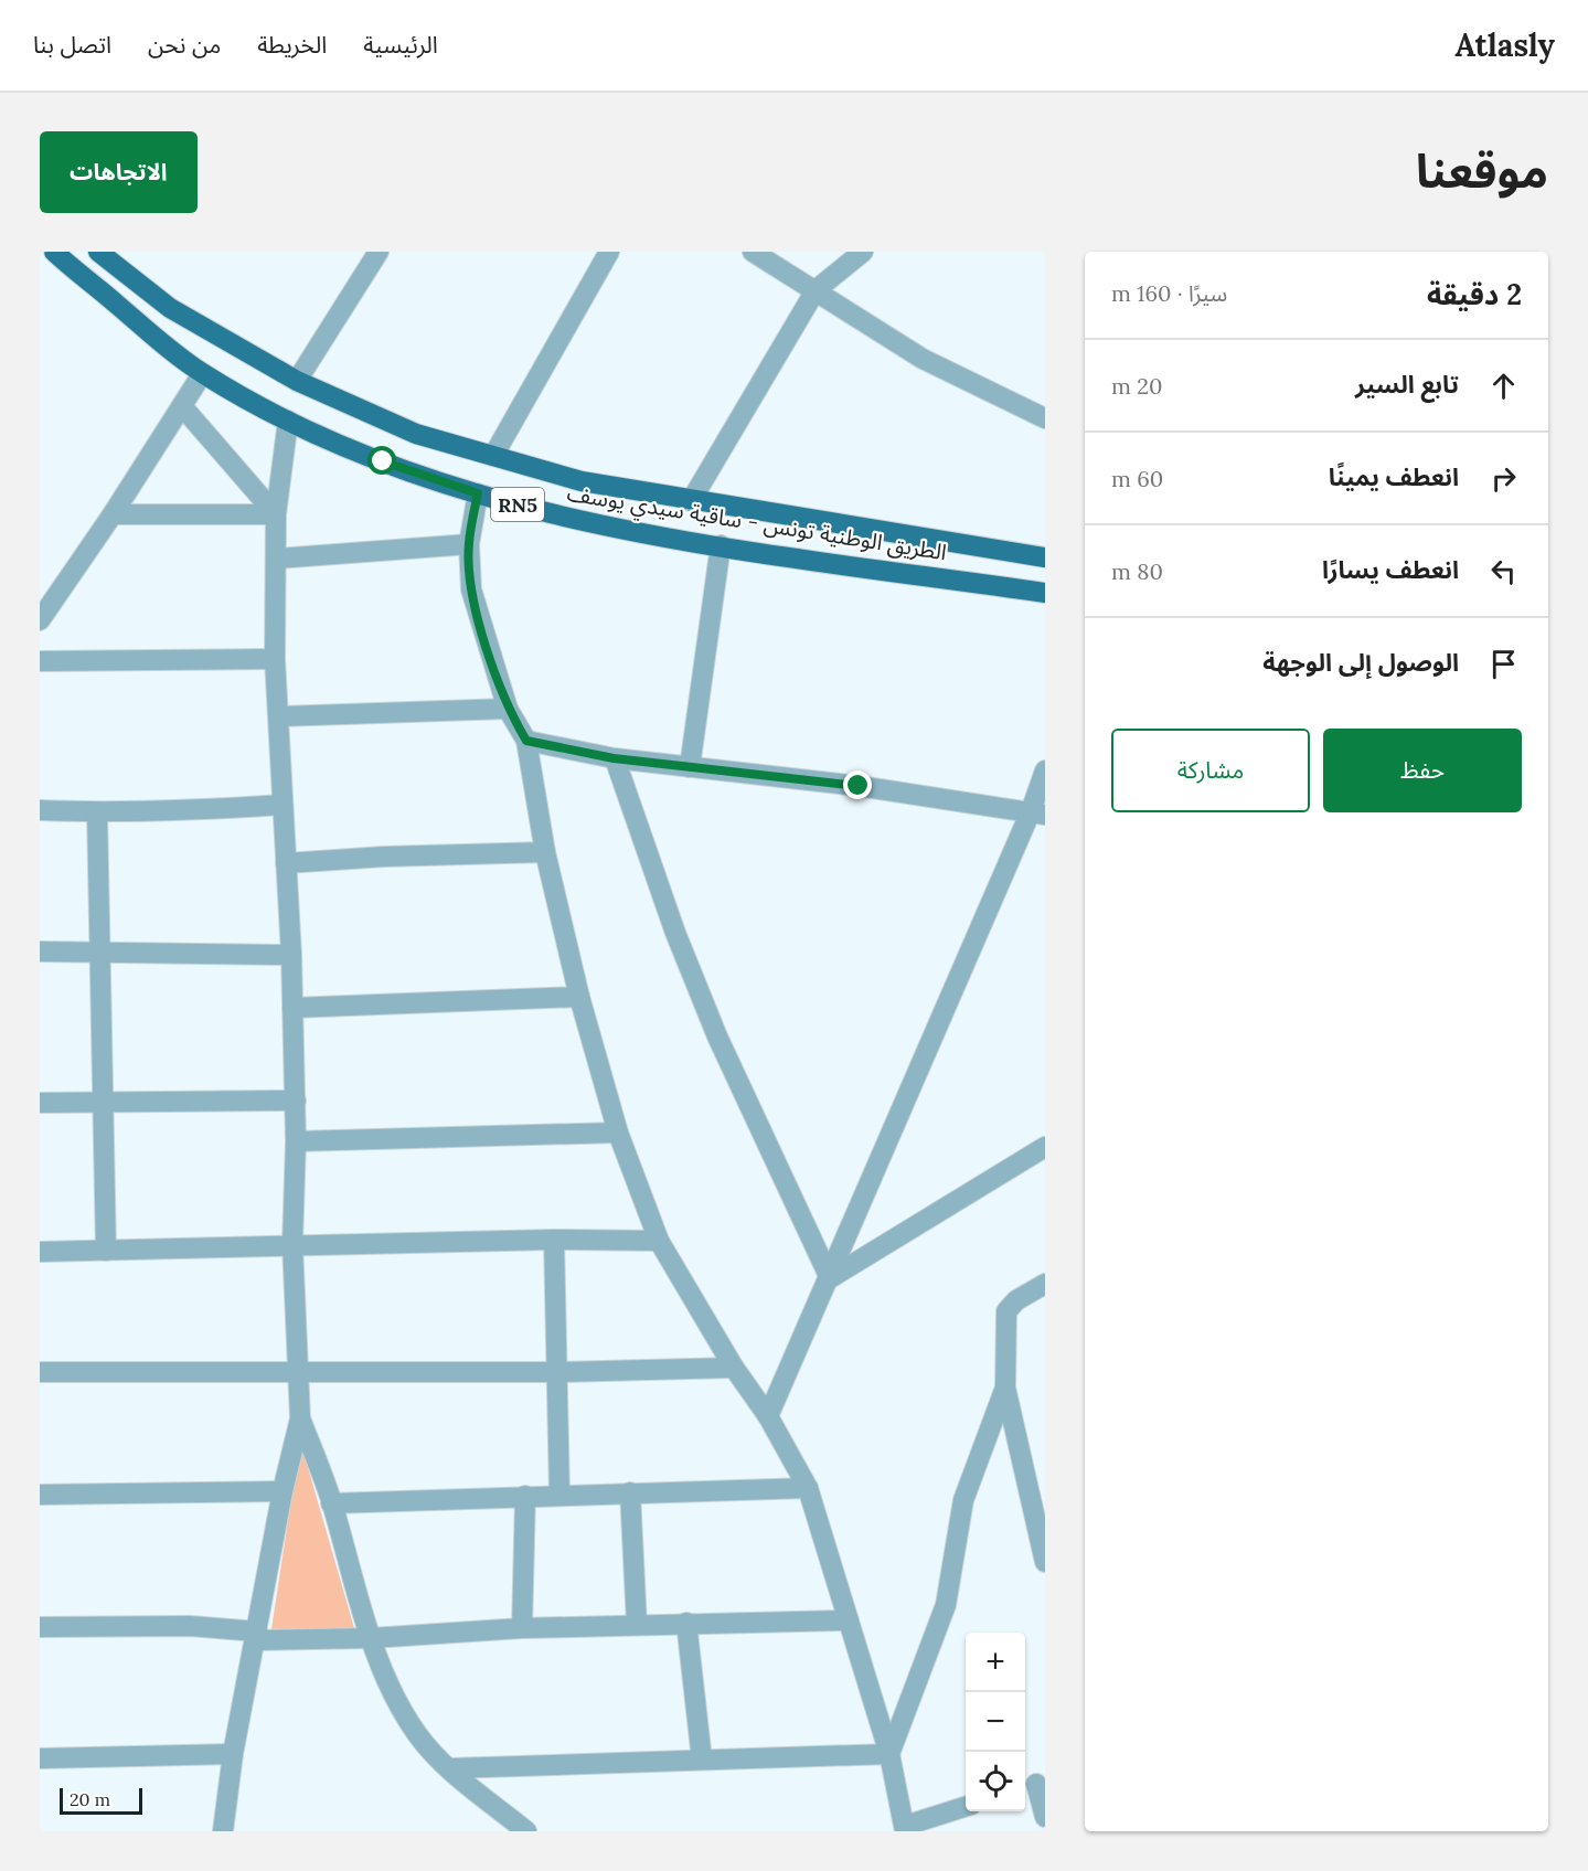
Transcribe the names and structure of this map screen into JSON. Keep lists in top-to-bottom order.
{
  "streets": {
    "main road": ["RN5", "الطريق الوطنية تونس - ساقية سيدي يوسف"]
  },
  "scale_bar": "20 m",
  "page": {
    "header": "Atlasly",
    "nav": [
      "الرئيسية",
      "الخريطة",
      "من نحن",
      "اتصل بنا"
    ],
    "title": "موقعنا",
    "buttons": [
      "الاتجاهات",
      ["حفظ", "مشاركة"]
    ],
    "heading": ["2 دقيقة", "سيرًا · 160 m"],
    "list": [
      ["تابع السير", "20 m"],
      ["انعطف يمينًا", "60 m"],
      ["انعطف يسارًا", "80 m"],
      "الوصول إلى الوجهة"
    ],
    "map_buttons": ["+", "−"],
    "scale": "20 m"
  }
}
